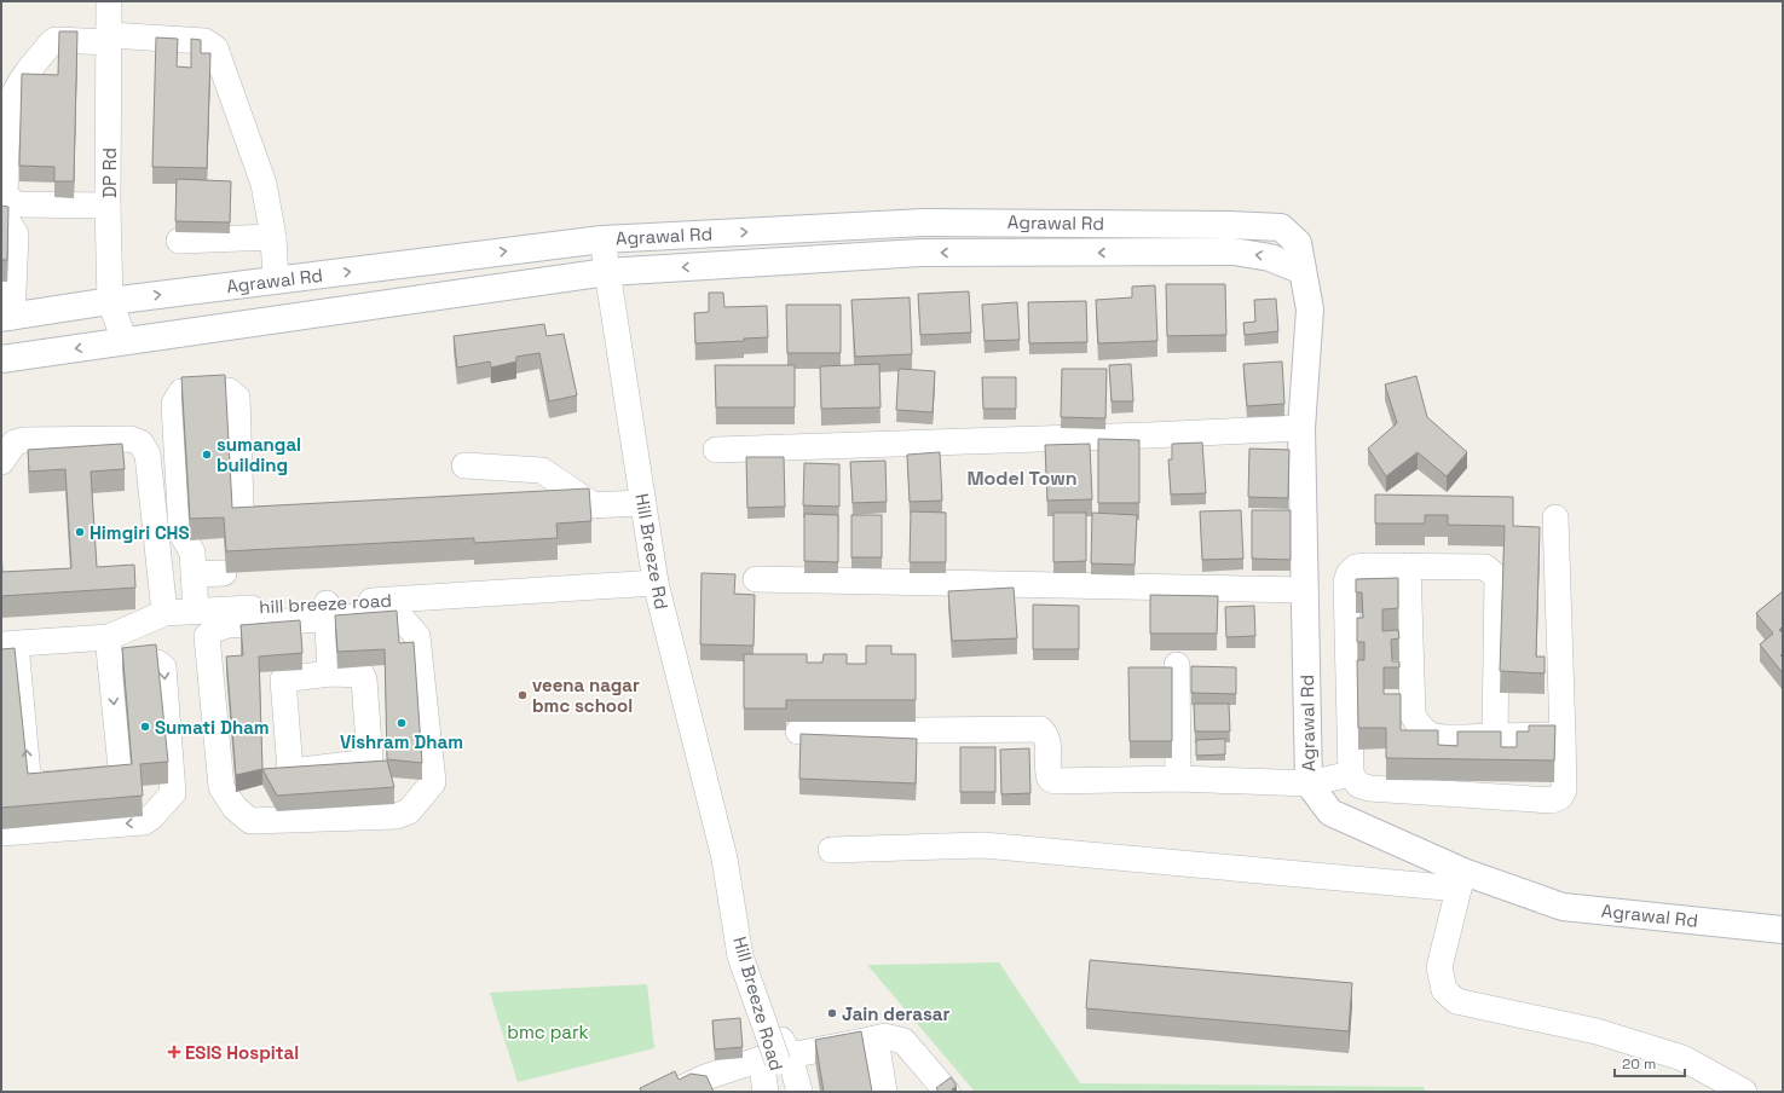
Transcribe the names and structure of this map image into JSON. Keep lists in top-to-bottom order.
{
  "streets": {
    "street": [
      "DP Rd",
      "Agrawal Rd",
      "Hill Breeze Rd",
      "hill breeze road",
      "Hill Breeze Road"
    ]
  },
  "crossings": [
    ["DP Rd", "Agrawal Rd"],
    ["Agrawal Rd", "Hill Breeze Rd"],
    ["Hill Breeze Rd", "hill breeze road"],
    ["Hill Breeze Rd", "Hill Breeze Road"]
  ],
  "districts": ["Model Town"],
  "parks": ["bmc park"],
  "places": {
    "other": [
      "sumangal building",
      "Himgiri CHS",
      "veena nagar bmc school",
      "Vishram Dham",
      "Sumati Dham",
      "Jain derasar"
    ],
    "health": ["ESIS Hospital"]
  },
  "scale_bar": "20 m"
}
